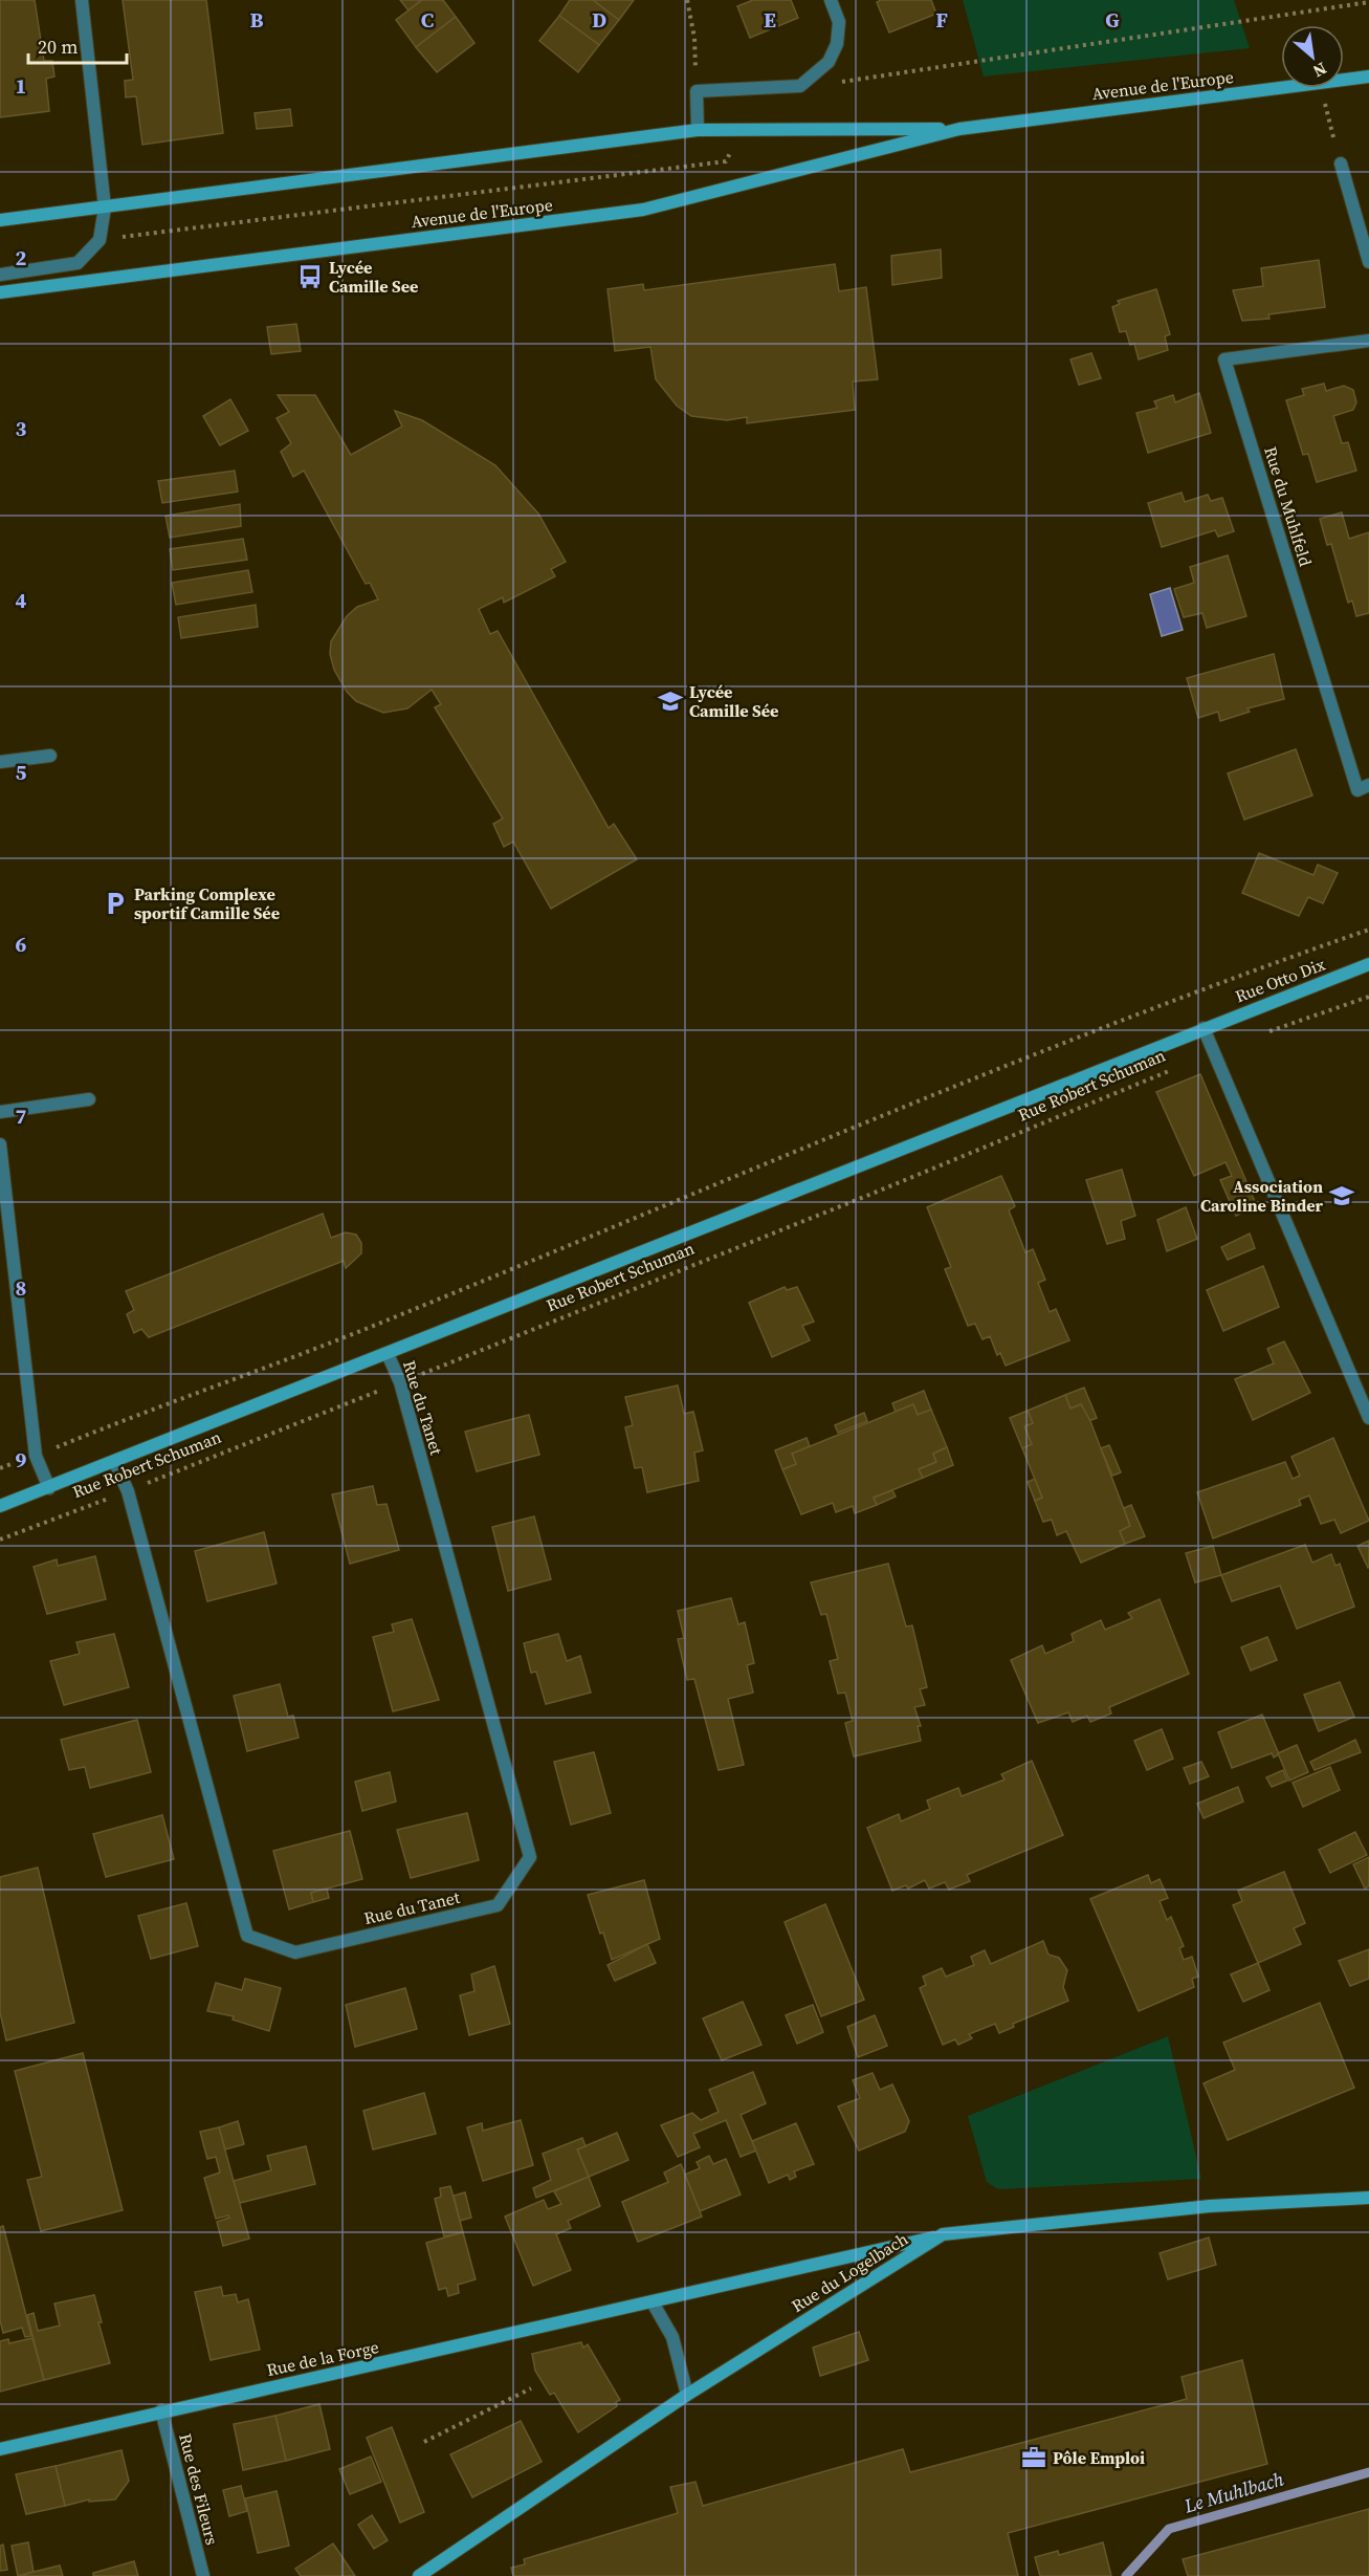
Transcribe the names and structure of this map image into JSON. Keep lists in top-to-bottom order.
{
  "streets": {
    "street": [
      "Avenue de l'Europe",
      "Rue du Muhlfeld",
      "Rue Otto Dix",
      "Rue Robert Schuman",
      "Rue du Tanet",
      "Rue du Logelbach",
      "Rue de la Forge",
      "Rue des Fileurs"
    ]
  },
  "crossings": [
    ["Rue Otto Dix", "Rue Robert Schuman"],
    ["Rue Robert Schuman", "Rue du Tanet"],
    ["Rue du Logelbach", "Rue de la Forge"],
    ["Rue de la Forge", "Rue des Fileurs"]
  ],
  "water": ["Le Muhlbach"],
  "places": {
    "bus stop": ["Lycée Camille See"],
    "school or university": ["Lycée Camille Sée", "Association Caroline Binder"],
    "parking": ["Parking Complexe sportif Camille Sée"],
    "office": ["Pôle Emploi"]
  },
  "scale_bar": "20 m",
  "north": "bottom right",
  "grid": {
    "columns": [
      "B",
      "C",
      "D",
      "E",
      "F",
      "G"
    ],
    "rows": [
      "1",
      "2",
      "3",
      "4",
      "5",
      "6",
      "7",
      "8",
      "9"
    ]
  }
}
